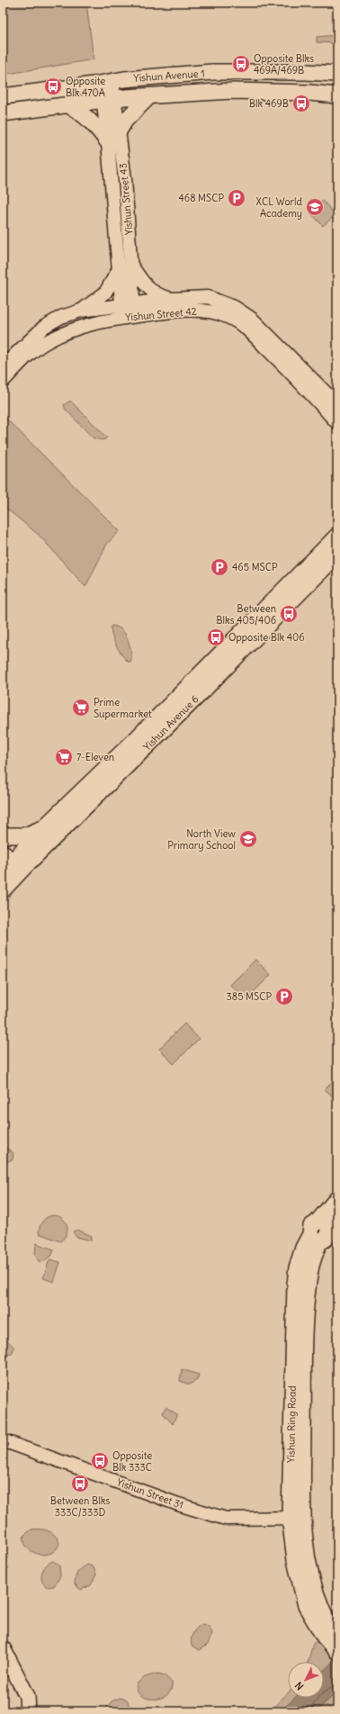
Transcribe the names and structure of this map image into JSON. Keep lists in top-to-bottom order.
{
  "streets": {
    "main road": ["Yishun Avenue 1", "Yishun Avenue 6", "Yishun Ring Road"],
    "street": ["Yishun Street 43", "Yishun Street 42", "Yishun Street 31"]
  },
  "crossings": [
    ["Yishun Avenue 1", "Yishun Street 43"],
    ["Yishun Street 43", "Yishun Street 42"],
    ["Yishun Ring Road", "Yishun Street 31"]
  ],
  "places": {
    "bus stop": [
      "Opposite Blks 469A/469B",
      "Opposite Blk 470A",
      "Blk 469B",
      "Between Blks 405/406",
      "Opposite Blk 406",
      "Opposite Blk 333C",
      "Between Blks 333C/333D"
    ],
    "parking": ["468 MSCP", "465 MSCP", "385 MSCP"],
    "school or university": ["XCL World Academy", "North View Primary School"],
    "supermarket": ["Prime Supermarket", "7-Eleven"]
  },
  "north": "bottom left"
}
